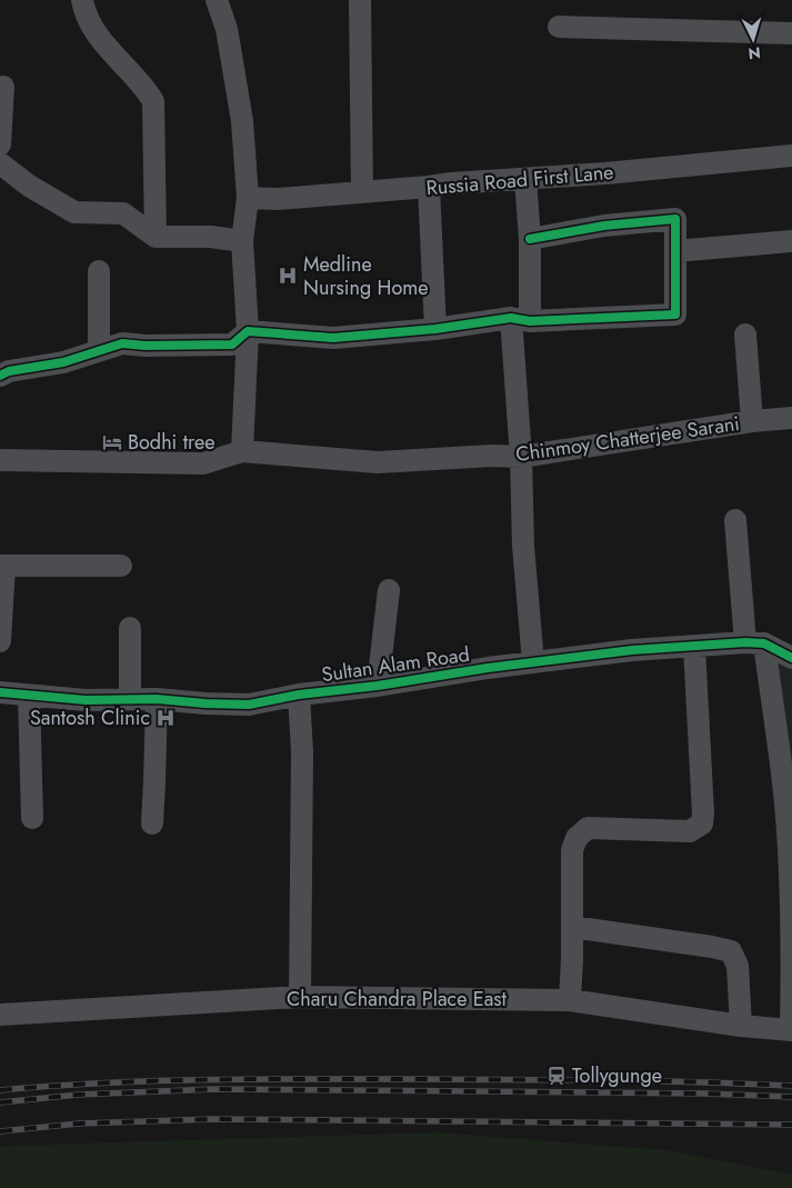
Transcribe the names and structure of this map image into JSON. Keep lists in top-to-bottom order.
{
  "streets": {
    "street": [
      "Russia Road First Lane",
      "Chinmoy Chatterjee Sarani",
      "Sultan Alam Road",
      "Charu Chandra Place East"
    ]
  },
  "places": {
    "hospital": ["Medline Nursing Home", "Santosh Clinic"],
    "hotel": ["Bodhi tree"],
    "station": ["Tollygunge"]
  },
  "north": "bottom"
}
